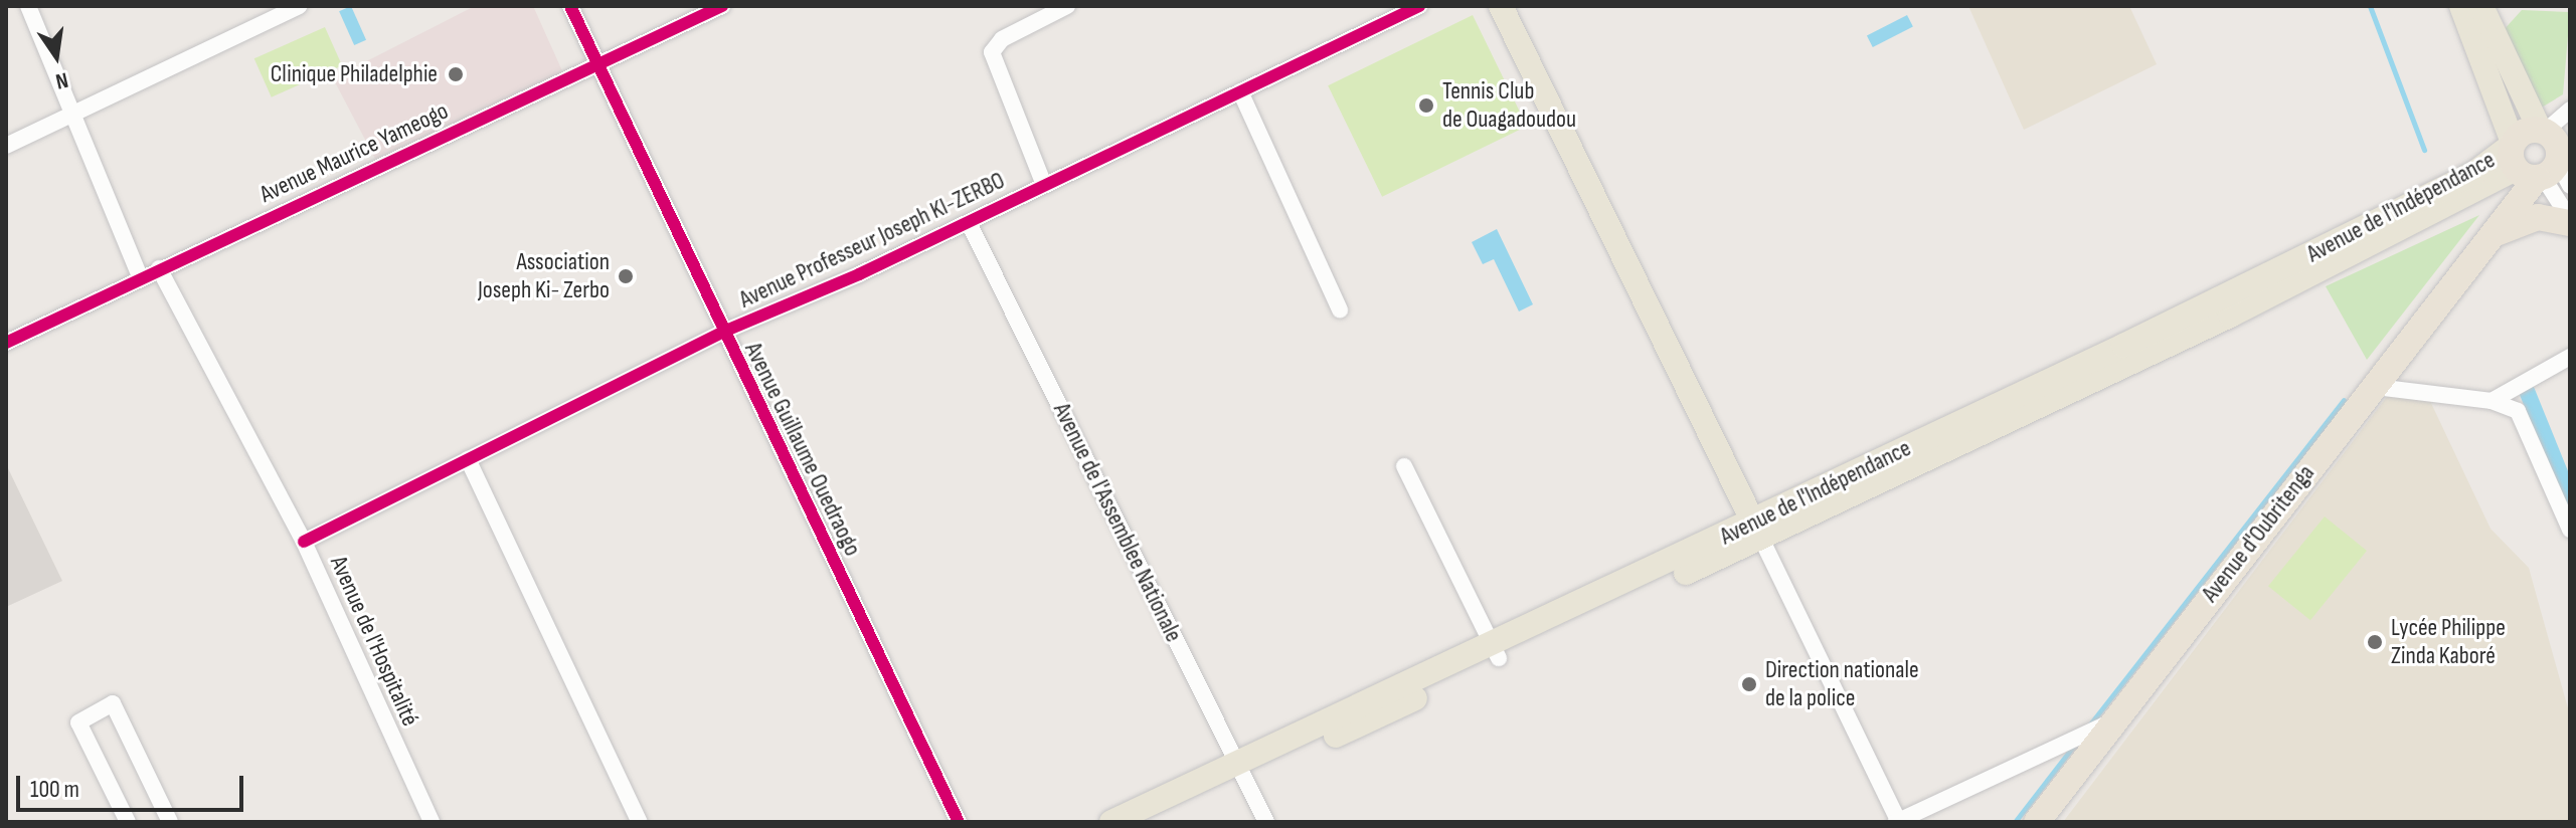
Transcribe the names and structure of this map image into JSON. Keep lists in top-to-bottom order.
{
  "streets": {
    "highway": ["Avenue d'Oubritenga"],
    "main road": ["Avenue de l'Indépendance"],
    "street": [
      "Avenue Maurice Yameogo",
      "Avenue Professeur Joseph KI-ZERBO",
      "Avenue Guillaume Ouedraogo",
      "Avenue de l'Assemblee Nationale",
      "Avenue de l'Hospitalité"
    ]
  },
  "crossings": [
    ["Avenue Maurice Yameogo", "Avenue Guillaume Ouedraogo"],
    ["Avenue Maurice Yameogo", "Avenue de l'Hospitalité"],
    ["Avenue de l'Indépendance", "Avenue de l'Assemblee Nationale"],
    ["Avenue de l'Indépendance", "Avenue d'Oubritenga"],
    ["Avenue Professeur Joseph KI-ZERBO", "Avenue Guillaume Ouedraogo"],
    ["Avenue Professeur Joseph KI-ZERBO", "Avenue de l'Assemblee Nationale"],
    ["Avenue Professeur Joseph KI-ZERBO", "Avenue de l'Hospitalité"]
  ],
  "places": [
    "Clinique Philadelphie",
    "Tennis Club de Ouagadoudou",
    "Association Joseph Ki- Zerbo",
    "Lycée Philippe Zinda Kaboré",
    "Direction nationale de la police"
  ],
  "scale_bar": "100 m",
  "north": "bottom"
}
